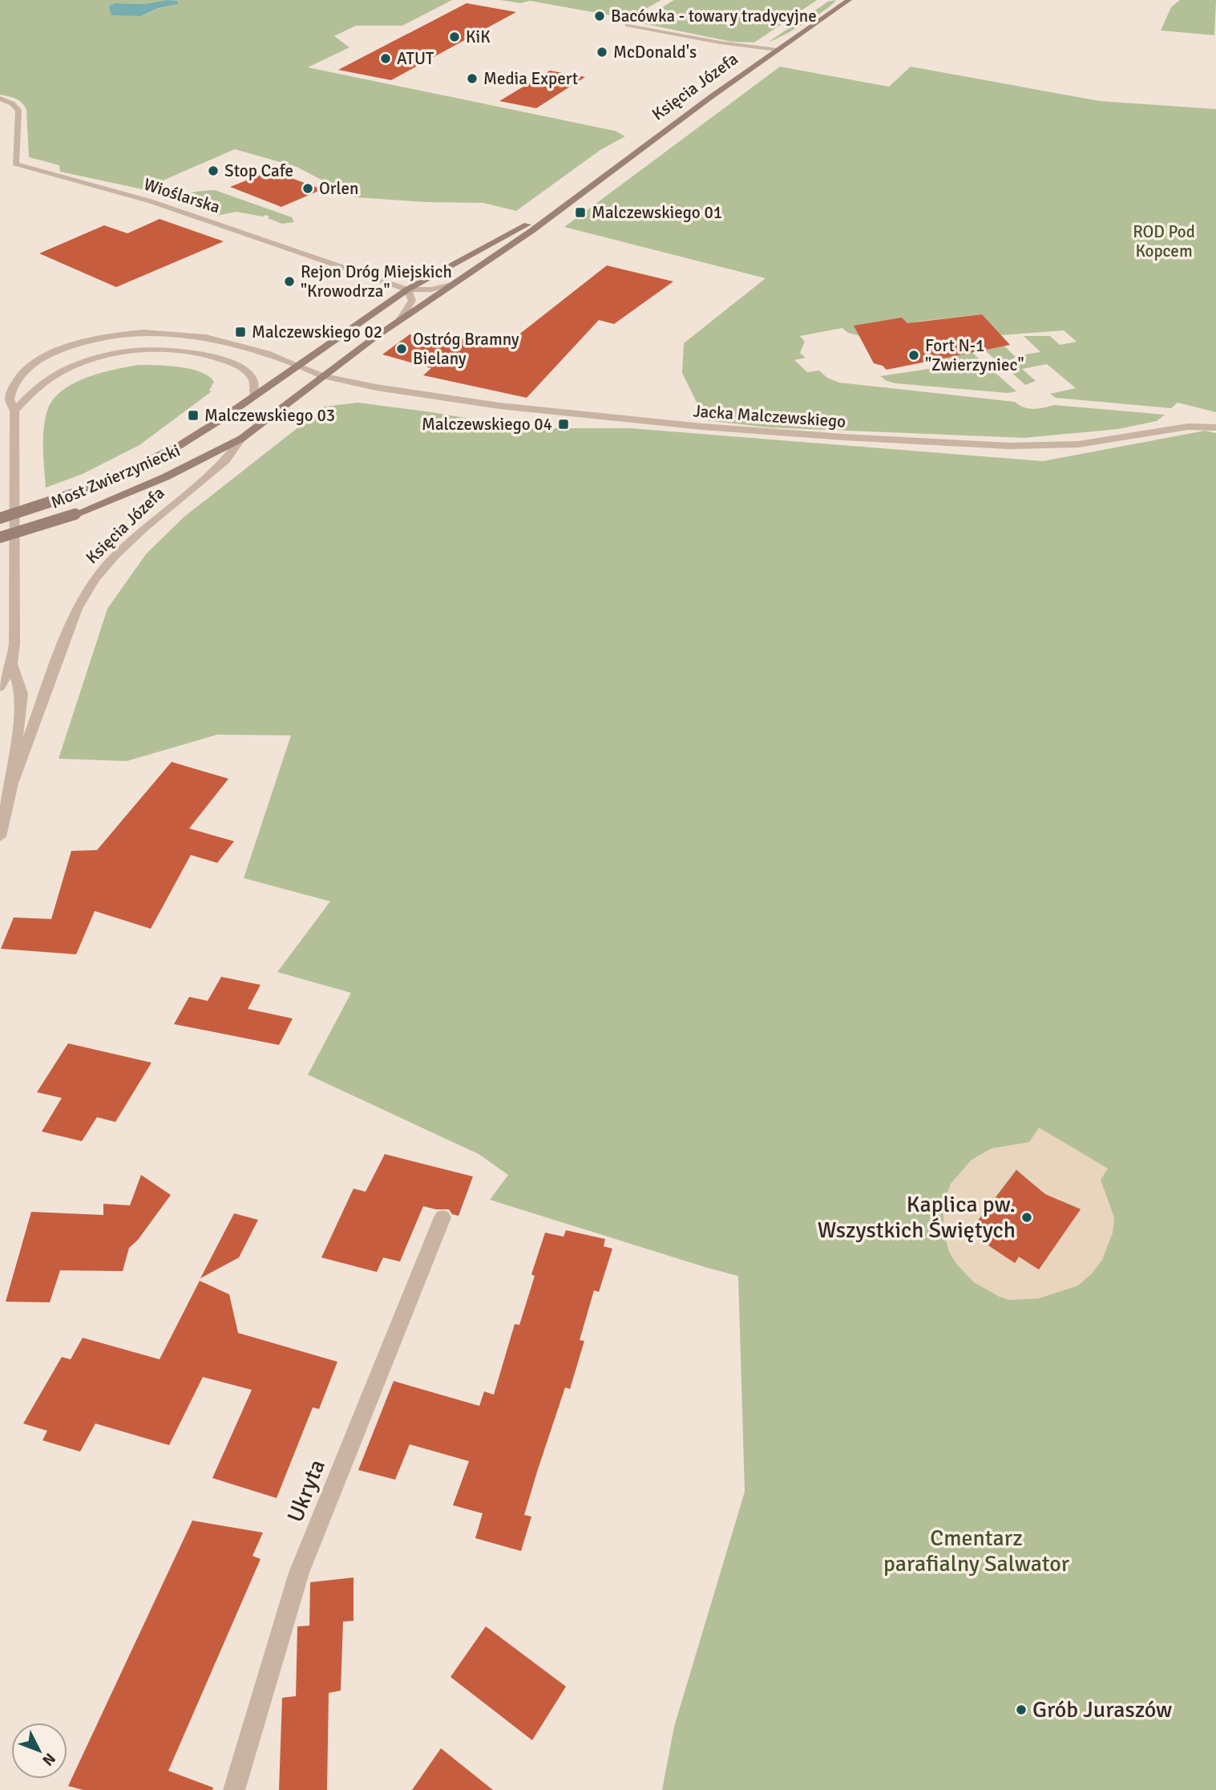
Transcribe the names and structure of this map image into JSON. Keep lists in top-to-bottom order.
{
  "streets": {
    "main road": ["Księcia Józefa", "Most Zwierzyniecki"],
    "street": ["Wioślarska", "Jacka Malczewskiego", "Ukryta"]
  },
  "crossings": [
    ["Księcia Józefa", "Wioślarska"],
    ["Księcia Józefa", "Jacka Malczewskiego"],
    ["Księcia Józefa", "Most Zwierzyniecki"]
  ],
  "parks": ["ROD Pod Kopcem", "Cmentarz parafialny Salwator"],
  "places": {
    "other": [
      "Bacówka - towary tradycyjne",
      "KiK",
      "McDonald's",
      "ATUT",
      "Media Expert",
      "Stop Cafe",
      "Orlen",
      "Rejon Dróg Miejskich \"Krowodrza\"",
      "Ostróg Bramny Bielany",
      "Fort N-1 \"Zwierzyniec\"",
      "Kaplica pw. Wszystkich Świętych",
      "Grób Juraszów"
    ],
    "transit": [
      "Malczewskiego 01",
      "Malczewskiego 02",
      "Malczewskiego 03",
      "Malczewskiego 04"
    ]
  },
  "north": "bottom right"
}
